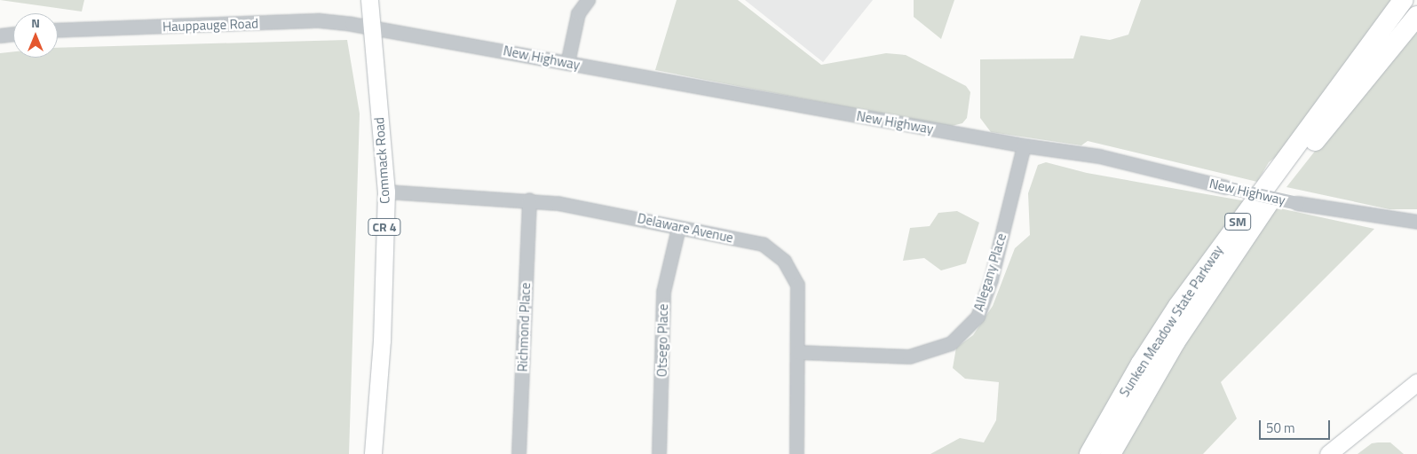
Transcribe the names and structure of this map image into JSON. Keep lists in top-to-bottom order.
{
  "streets": {
    "highway": ["SM", "Sunken Meadow State Parkway"],
    "main road": ["Commack Road", "CR 4"],
    "street": [
      "Hauppauge Road",
      "New Highway",
      "Delaware Avenue",
      "Allegany Place",
      "Richmond Place",
      "Otsego Place"
    ]
  },
  "crossings": [
    ["Hauppauge Road", "New Highway"],
    ["Hauppauge Road", "Commack Road"],
    ["New Highway", "Commack Road"],
    ["New Highway", "Allegany Place"],
    ["Commack Road", "Delaware Avenue"],
    ["Delaware Avenue", "Allegany Place"],
    ["Delaware Avenue", "Richmond Place"],
    ["Delaware Avenue", "Otsego Place"]
  ],
  "scale_bar": "50 m",
  "north": "top"
}
